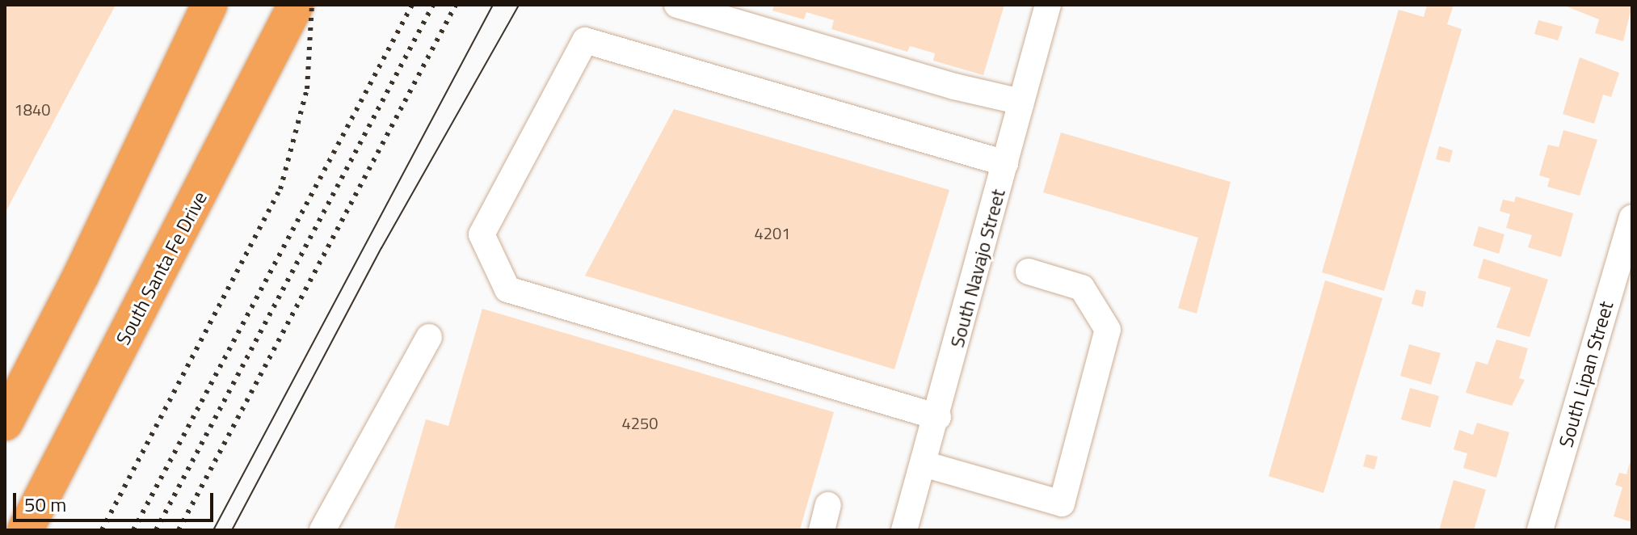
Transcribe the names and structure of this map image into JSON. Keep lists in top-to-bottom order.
{
  "streets": {
    "highway": ["South Santa Fe Drive"],
    "street": ["South Navajo Street", "South Lipan Street"]
  },
  "house_numbers": ["1840", "4201", "4250"],
  "scale_bar": "50 m"
}
